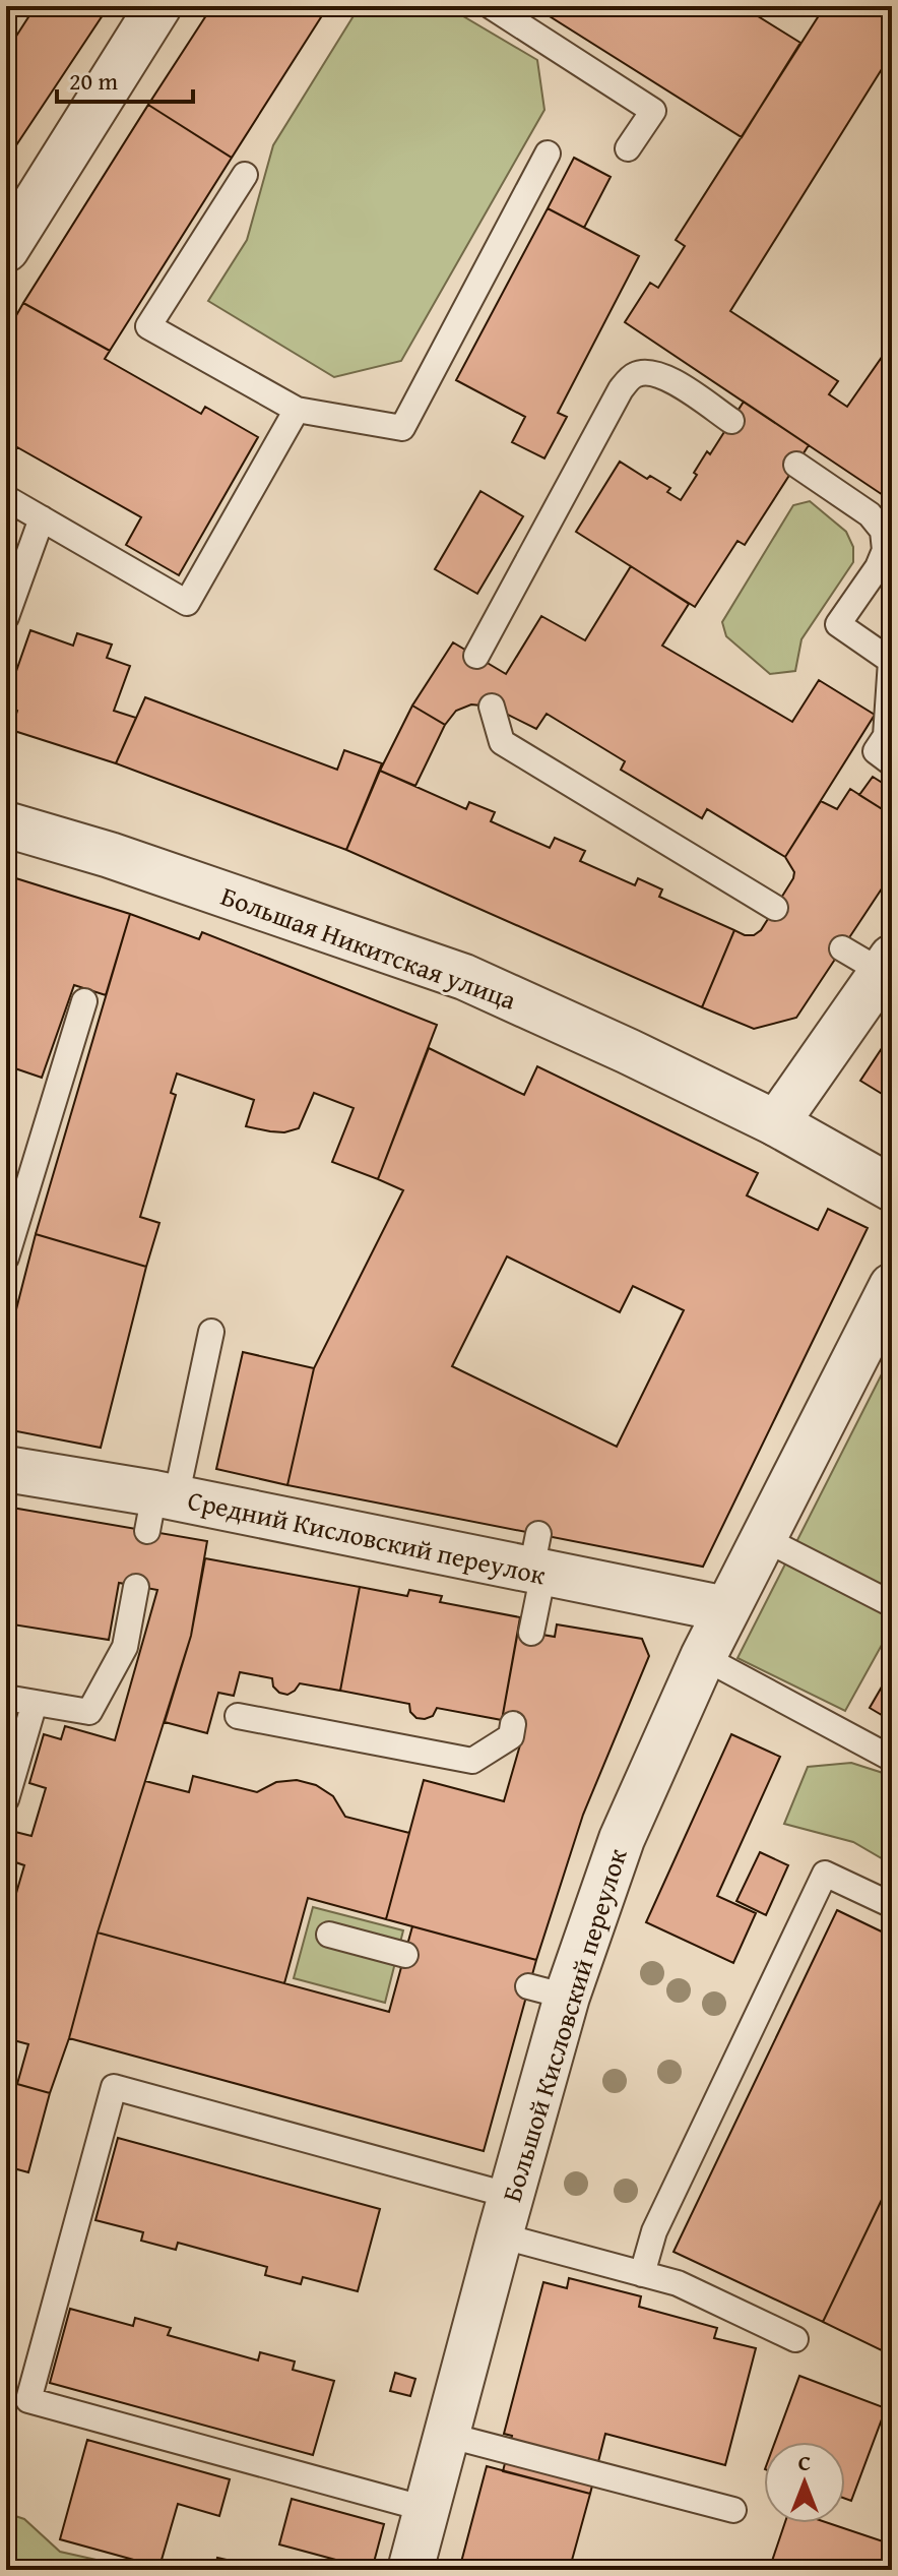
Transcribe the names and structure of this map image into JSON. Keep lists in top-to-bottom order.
{
  "streets": {
    "street": ["Большая Никитская улица", "Средний Кисловский переулок", "Большой Кисловский переулок"]
  },
  "crossings": [
    ["Средний Кисловский переулок", "Большой Кисловский переулок"]
  ],
  "scale_bar": "20 m",
  "north": "top"
}
